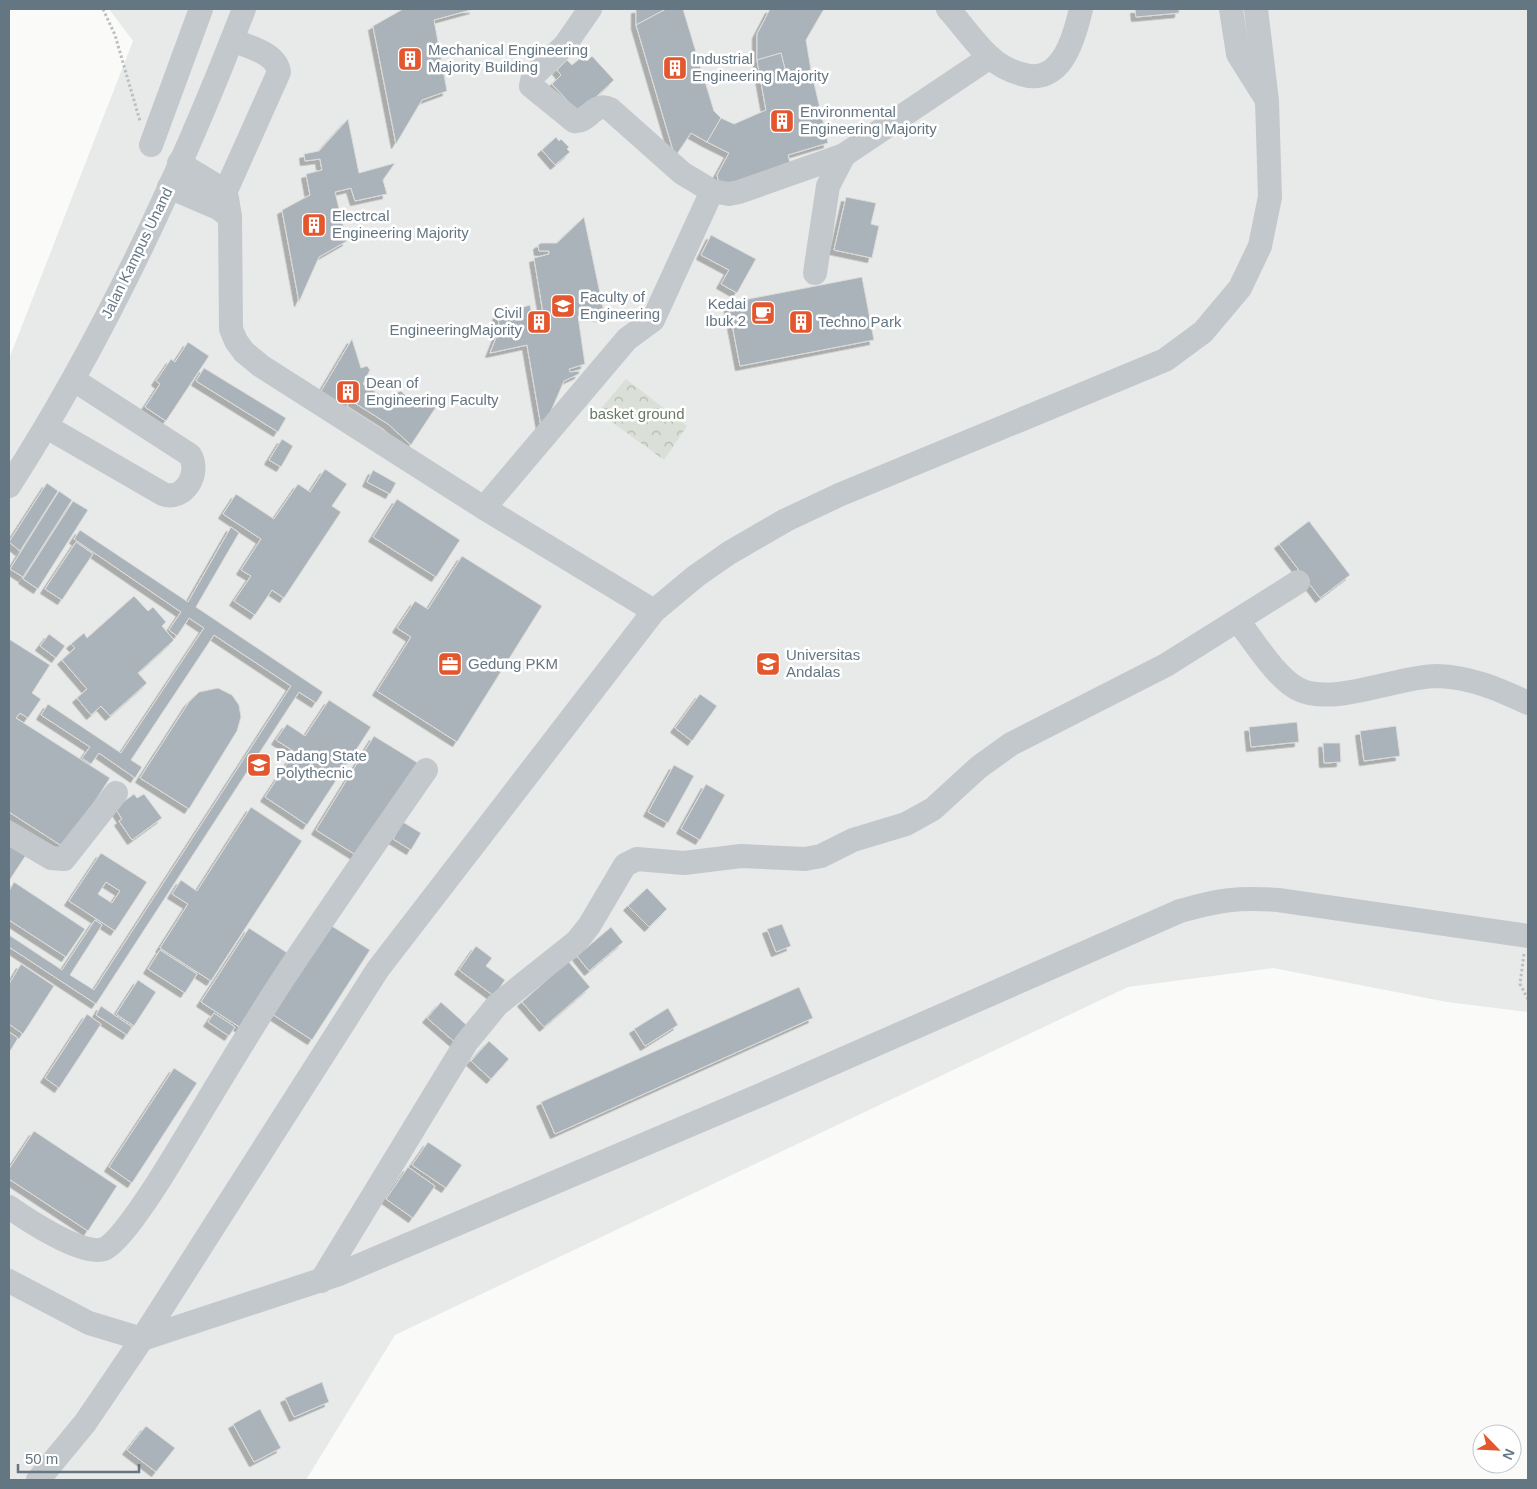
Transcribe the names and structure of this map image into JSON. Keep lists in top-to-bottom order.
{
  "streets": {
    "street": ["Jalan Kampus Unand"]
  },
  "parks": ["basket ground"],
  "places": {
    "building": [
      "Mechanical Engineering Majority Building",
      "Industrial Engineering Majority",
      "Environmental Engineering Majority",
      "Electrcal Engineering Majority",
      "Civil EngineeringMajority",
      "Techno Park",
      "Dean of Engineering Faculty"
    ],
    "school or university": ["Faculty of Engineering", "Universitas Andalas", "Padang State Polythecnic"],
    "cafe": ["Kedai Ibuk 2"],
    "office": ["Gedung PKM"]
  },
  "scale_bar": "50 m",
  "north": "bottom right"
}
